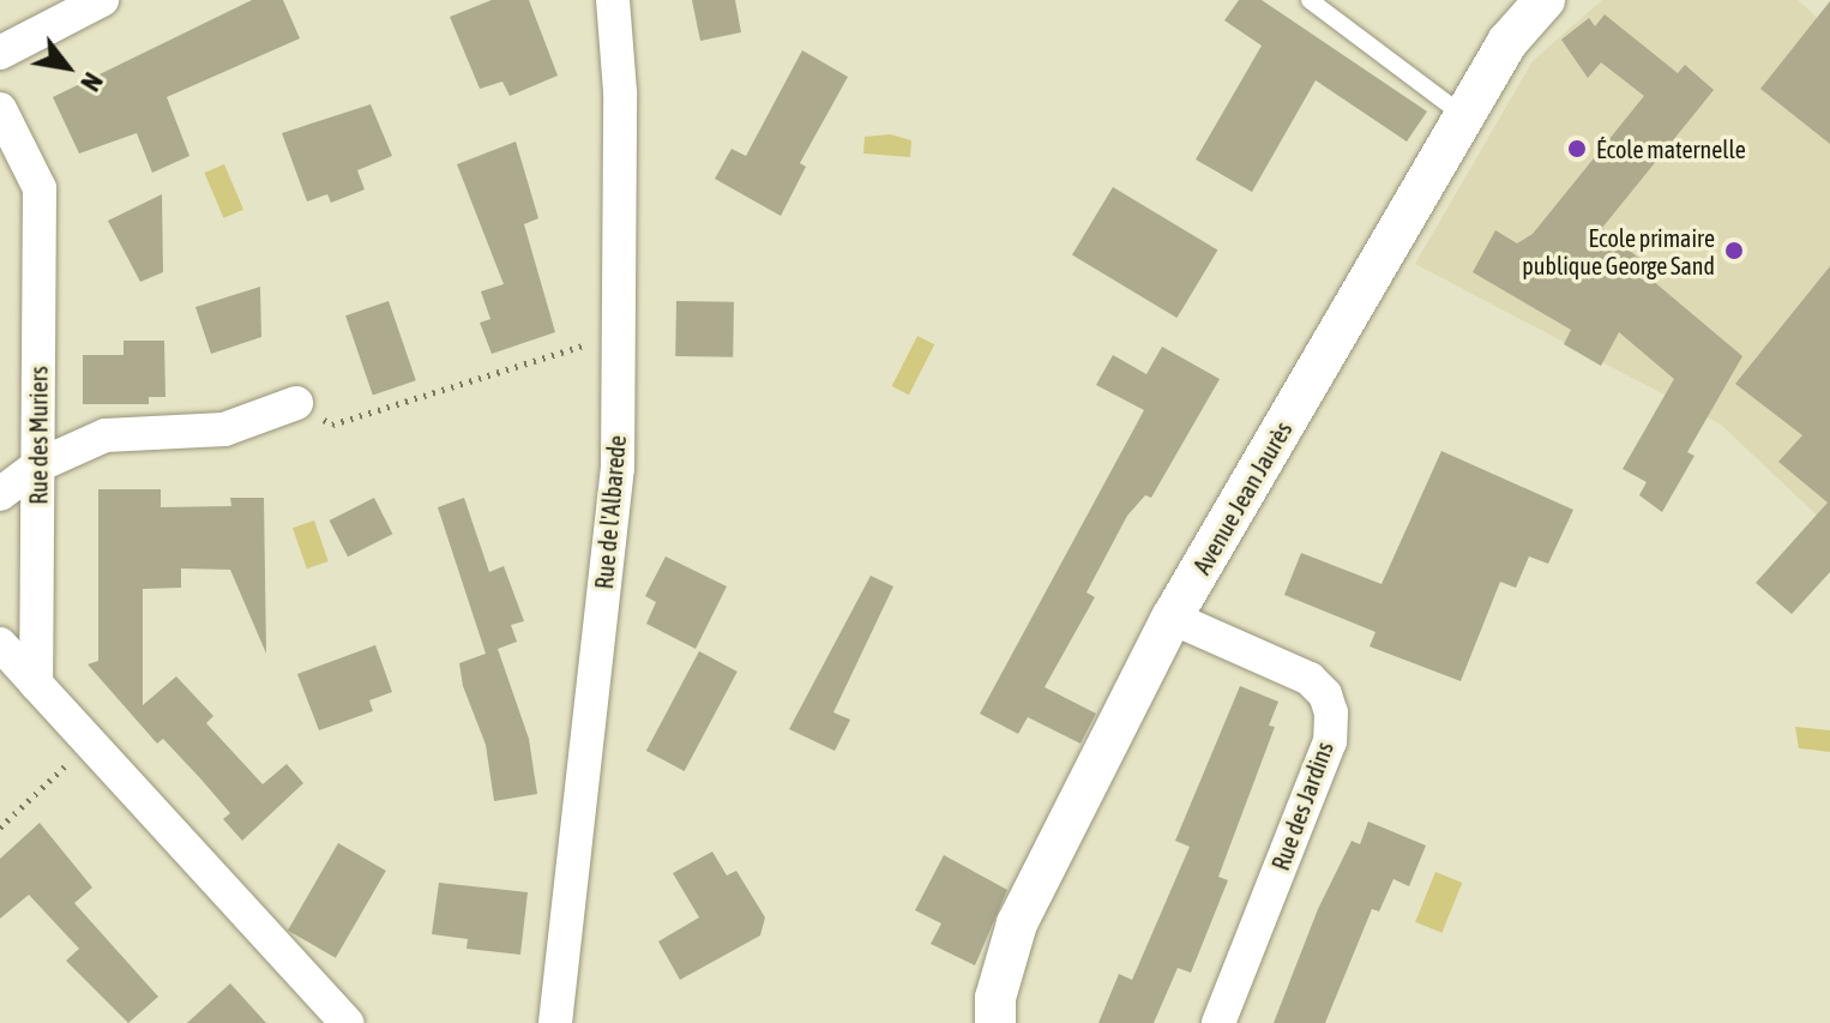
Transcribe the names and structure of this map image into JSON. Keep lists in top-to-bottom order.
{
  "streets": {
    "street": [
      "Rue des Muriers",
      "Avenue Jean Jaurès",
      "Rue de l'Albarede",
      "Rue des Jardins"
    ]
  },
  "crossings": [
    ["Avenue Jean Jaurès", "Rue des Jardins"]
  ],
  "places": ["École maternelle", "Ecole primaire publique George Sand"],
  "north": "bottom right"
}
